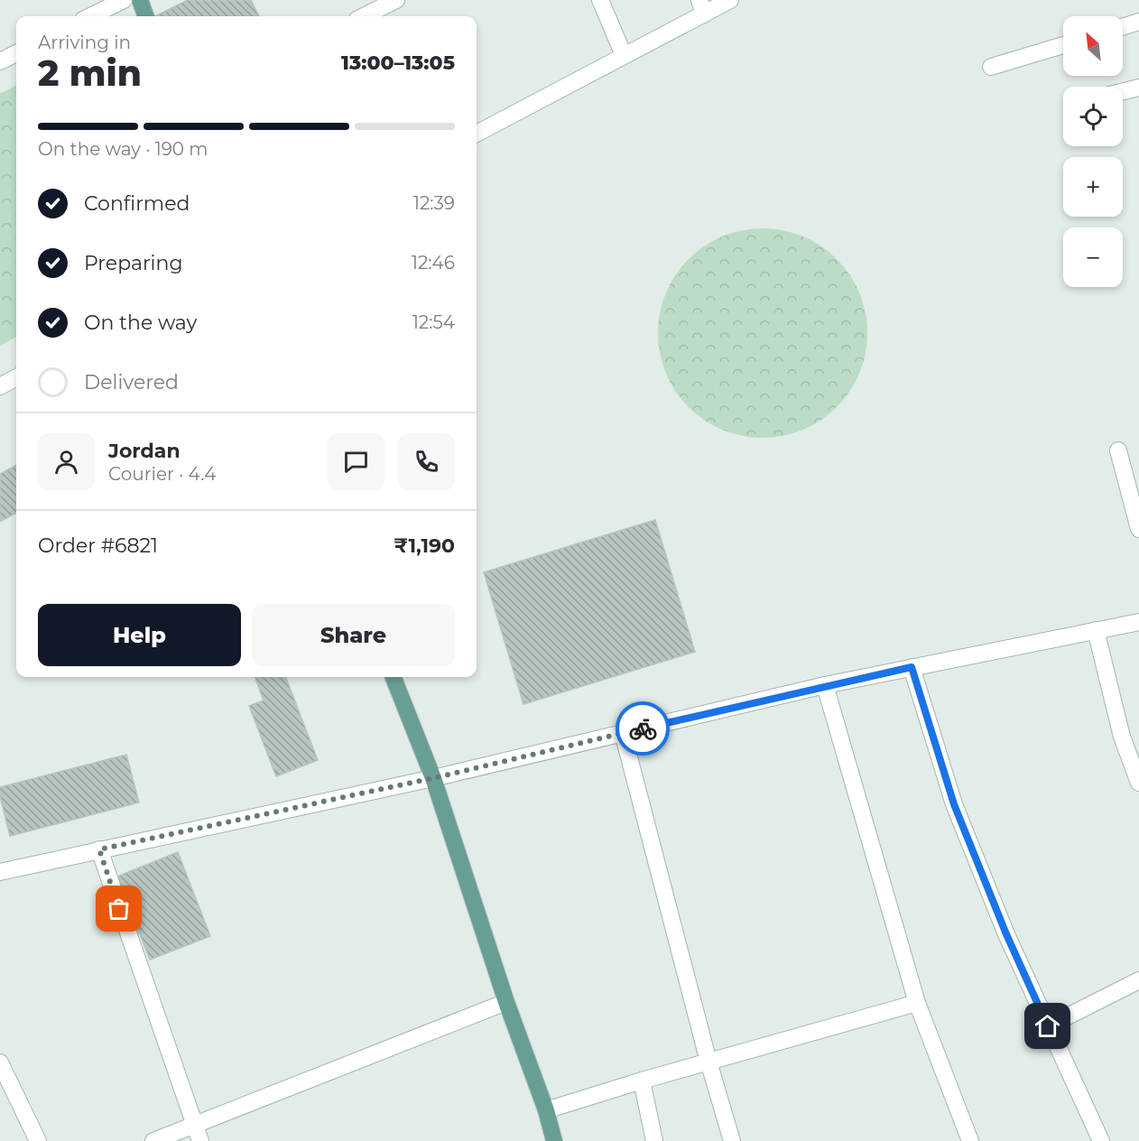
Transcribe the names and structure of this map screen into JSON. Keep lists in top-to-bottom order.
{
  "north": "top left",
  "page": {
    "map_buttons": ["+", "−"],
    "heading": ["2 min", "Arriving in", "13:00–13:05"],
    "panel": [
      "Jordan",
      "Courier · 4.4",
      "Order #6821",
      "₹1,190"
    ],
    "bar": "On the way · 190 m",
    "list": [
      ["Confirmed", "12:39"],
      ["Preparing", "12:46"],
      ["On the way", "12:54"],
      "Delivered"
    ],
    "buttons": ["Help", "Share"]
  }
}
